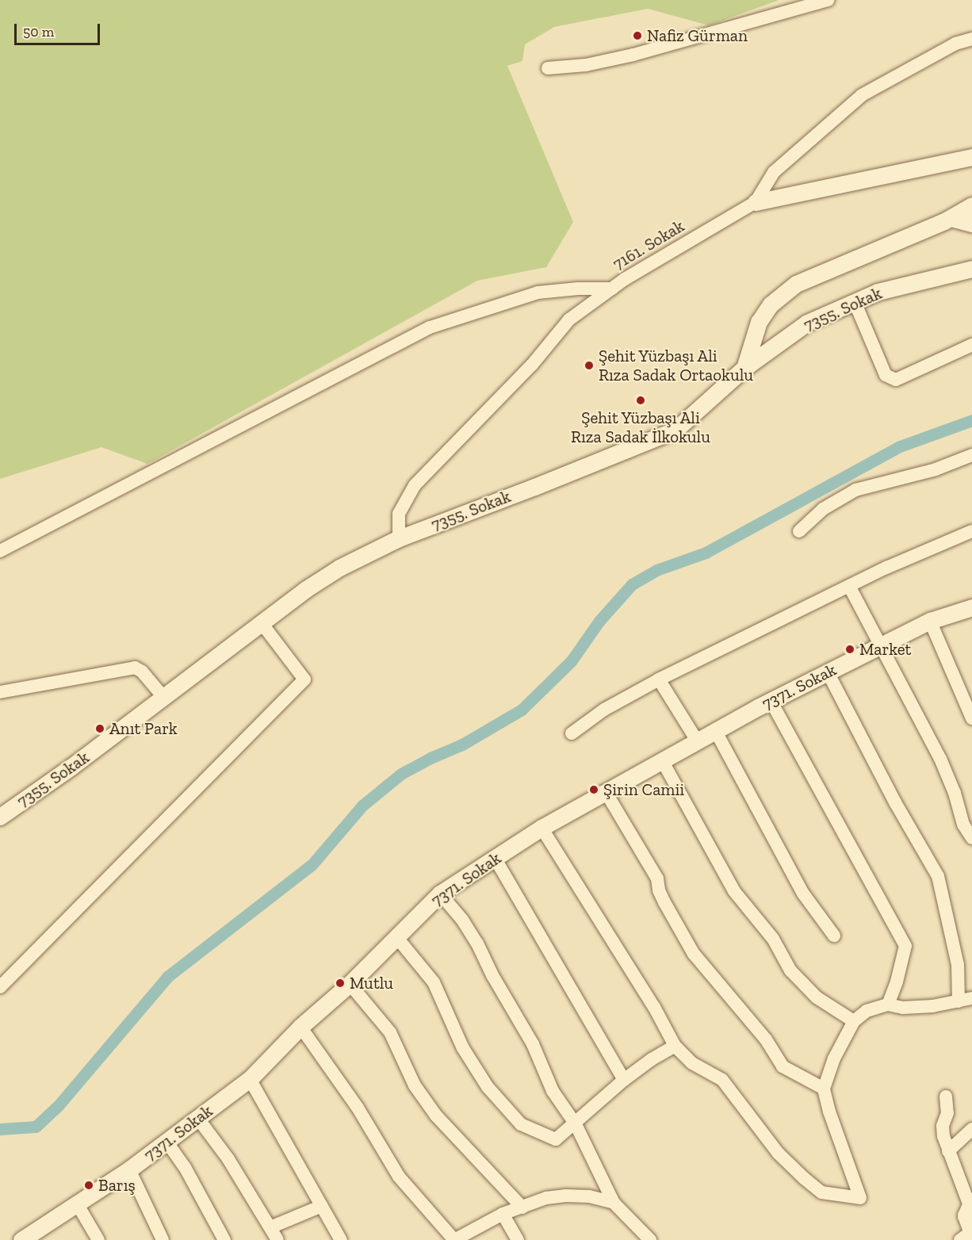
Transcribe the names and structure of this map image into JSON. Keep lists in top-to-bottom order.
{
  "streets": {
    "street": ["7161. Sokak", "7355. Sokak", "7371. Sokak"]
  },
  "crossings": [
    ["7161. Sokak", "7355. Sokak"]
  ],
  "places": [
    "Nafiz Gürman",
    "Şehit Yüzbaşı Ali Rıza Sadak Ortaokulu",
    "Şehit Yüzbaşı Ali Rıza Sadak İlkokulu",
    "Market",
    "Anıt Park",
    "Şirin Camii",
    "Mutlu",
    "Barış"
  ],
  "scale_bar": "50 m"
}
